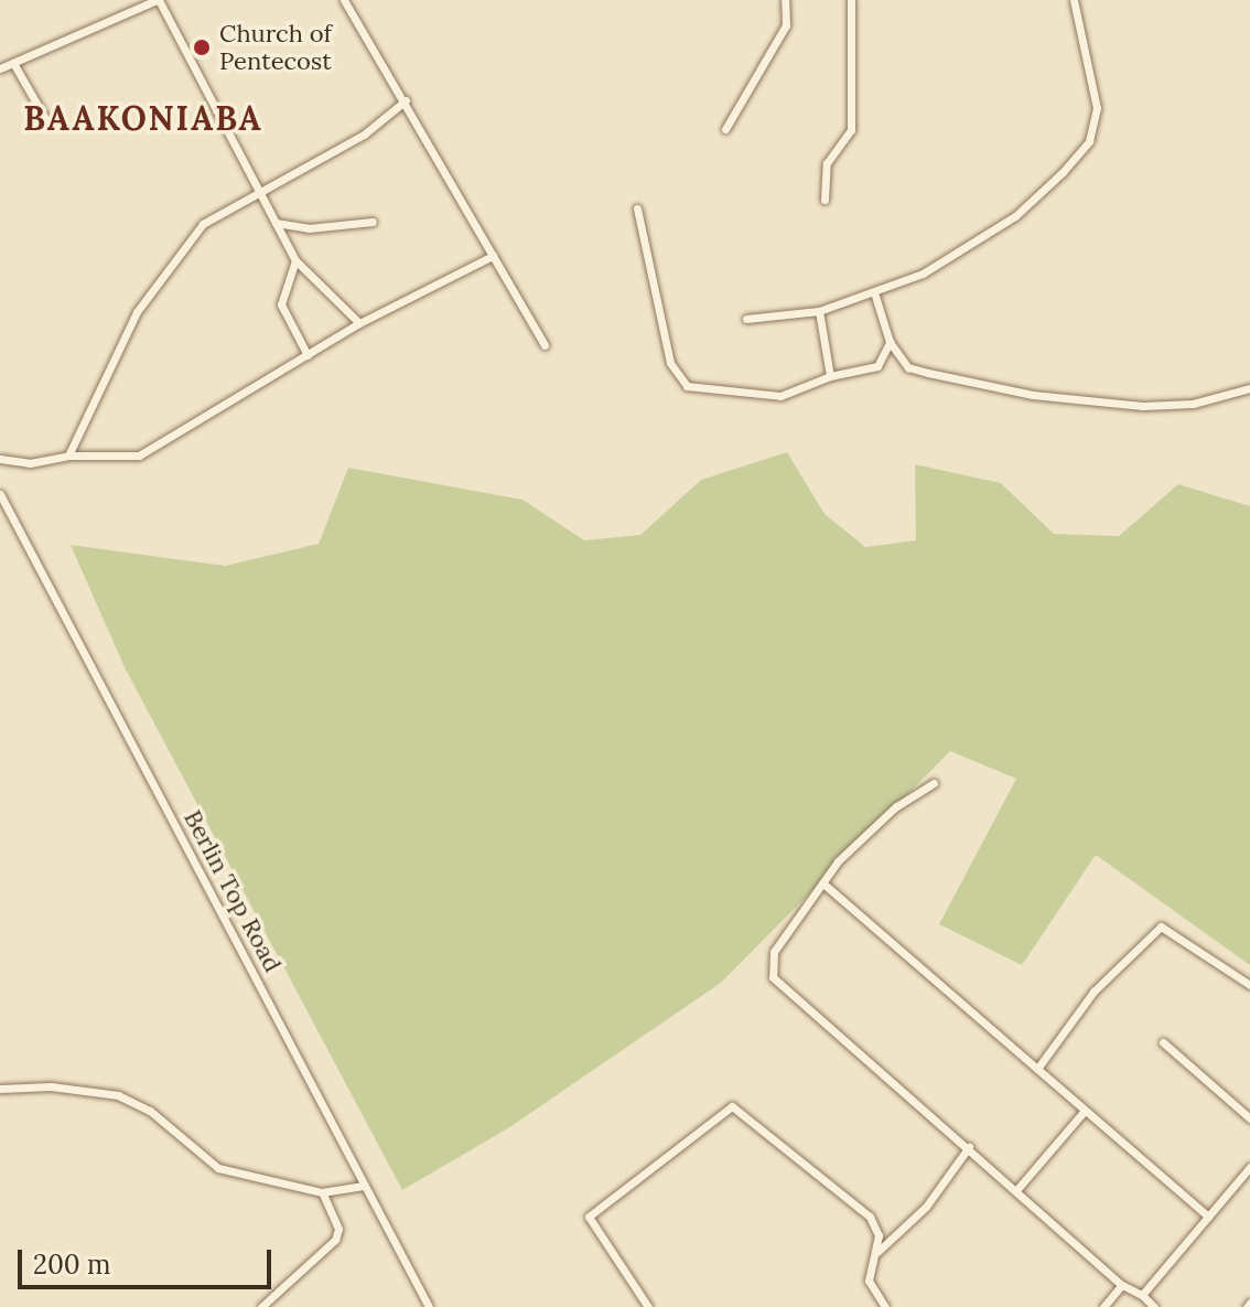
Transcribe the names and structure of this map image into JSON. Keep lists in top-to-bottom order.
{
  "streets": {
    "street": ["Berlin Top Road"]
  },
  "districts": ["BAAKONIABA"],
  "places": ["Church of Pentecost"],
  "scale_bar": "200 m"
}
